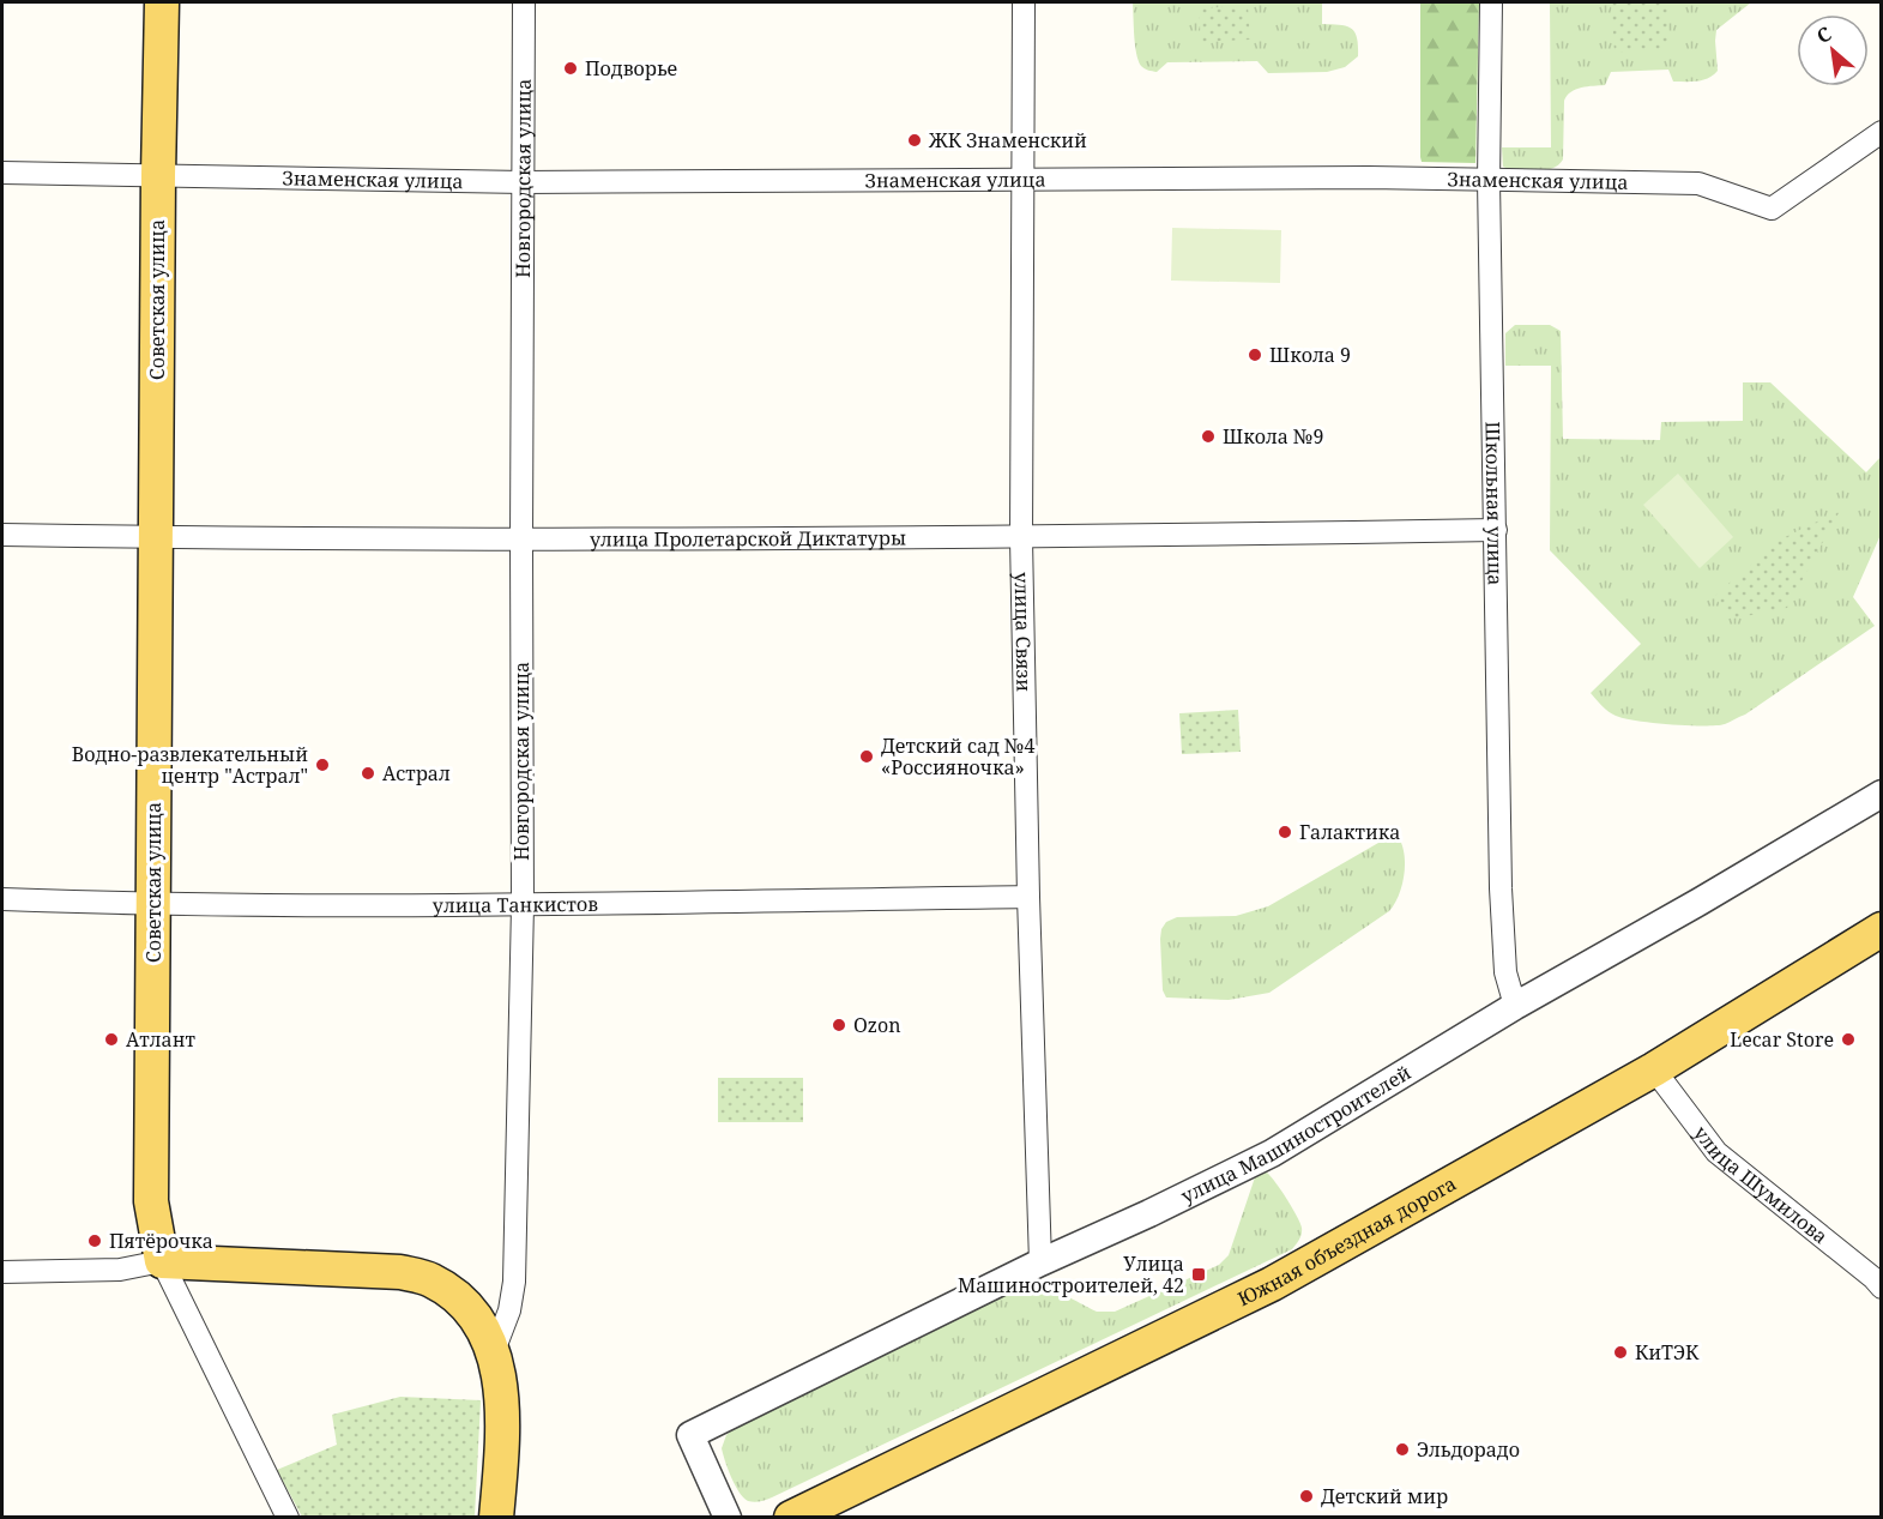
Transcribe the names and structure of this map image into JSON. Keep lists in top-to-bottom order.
{
  "streets": {
    "main road": ["Советская улица", "Южная объездная дорога"],
    "street": [
      "Знаменская улица",
      "Новгородская улица",
      "Школьная улица",
      "улица Пролетарской Диктатуры",
      "улица Связи",
      "улица Танкистов",
      "улица Машиностроителей",
      "улица Шумилова"
    ]
  },
  "crossings": [
    ["Знаменская улица", "Новгородская улица"],
    ["Знаменская улица", "Советская улица"],
    ["Знаменская улица", "Школьная улица"],
    ["Знаменская улица", "улица Связи"],
    ["Новгородская улица", "улица Пролетарской Диктатуры"],
    ["Новгородская улица", "улица Танкистов"],
    ["Советская улица", "улица Пролетарской Диктатуры"],
    ["Советская улица", "улица Танкистов"],
    ["Школьная улица", "улица Пролетарской Диктатуры"],
    ["Школьная улица", "улица Машиностроителей"],
    ["улица Пролетарской Диктатуры", "улица Связи"],
    ["улица Связи", "улица Танкистов"],
    ["улица Связи", "улица Машиностроителей"],
    ["улица Шумилова", "Южная объездная дорога"]
  ],
  "places": {
    "other": [
      "Подворье",
      "ЖК Знаменский",
      "Школа 9",
      "Школа №9",
      "Детский сад №4 «Россияночка»",
      "Водно-развлекательный центр \"Астрал\"",
      "Астрал",
      "Галактика",
      "Ozon",
      "Атлант",
      "Lecar Store",
      "Пятёрочка",
      "КиТЭК",
      "Эльдорадо",
      "Детский мир"
    ],
    "transit": ["Улица Машиностроителей, 42"]
  },
  "north": "top left"
}
